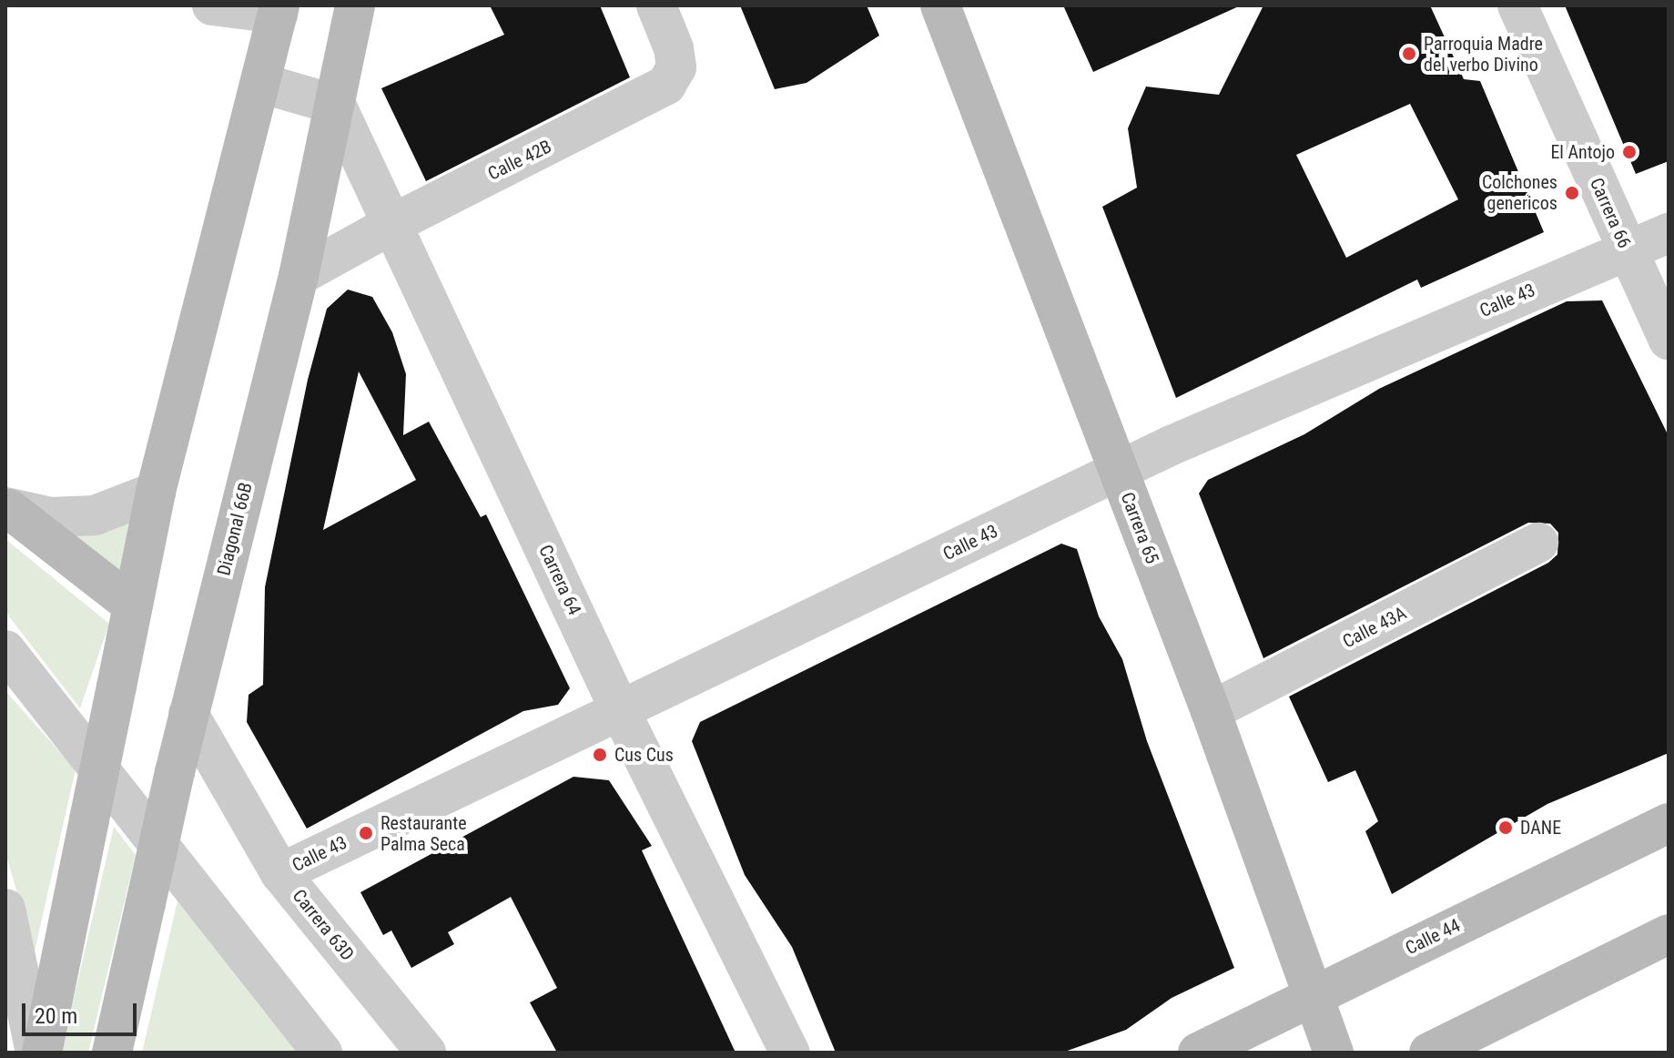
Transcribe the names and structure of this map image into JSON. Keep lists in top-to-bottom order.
{
  "streets": {
    "main road": ["Carrera 65", "Diagonal 66B", "Calle 44"],
    "street": [
      "Calle 42B",
      "Carrera 66",
      "Calle 43",
      "Carrera 64",
      "Calle 43A",
      "Carrera 63D"
    ]
  },
  "crossings": [
    ["Calle 42B", "Diagonal 66B"],
    ["Calle 42B", "Carrera 64"],
    ["Carrera 66", "Calle 43"],
    ["Calle 43", "Carrera 65"],
    ["Calle 43", "Carrera 64"],
    ["Calle 43", "Carrera 63D"],
    ["Carrera 65", "Calle 43A"],
    ["Carrera 65", "Calle 44"],
    ["Diagonal 66B", "Carrera 64"],
    ["Diagonal 66B", "Carrera 63D"]
  ],
  "places": [
    "Parroquia Madre del verbo Divino",
    "El Antojo",
    "Colchones genericos",
    "Cus Cus",
    "DANE",
    "Restaurante Palma Seca"
  ],
  "scale_bar": "20 m"
}
